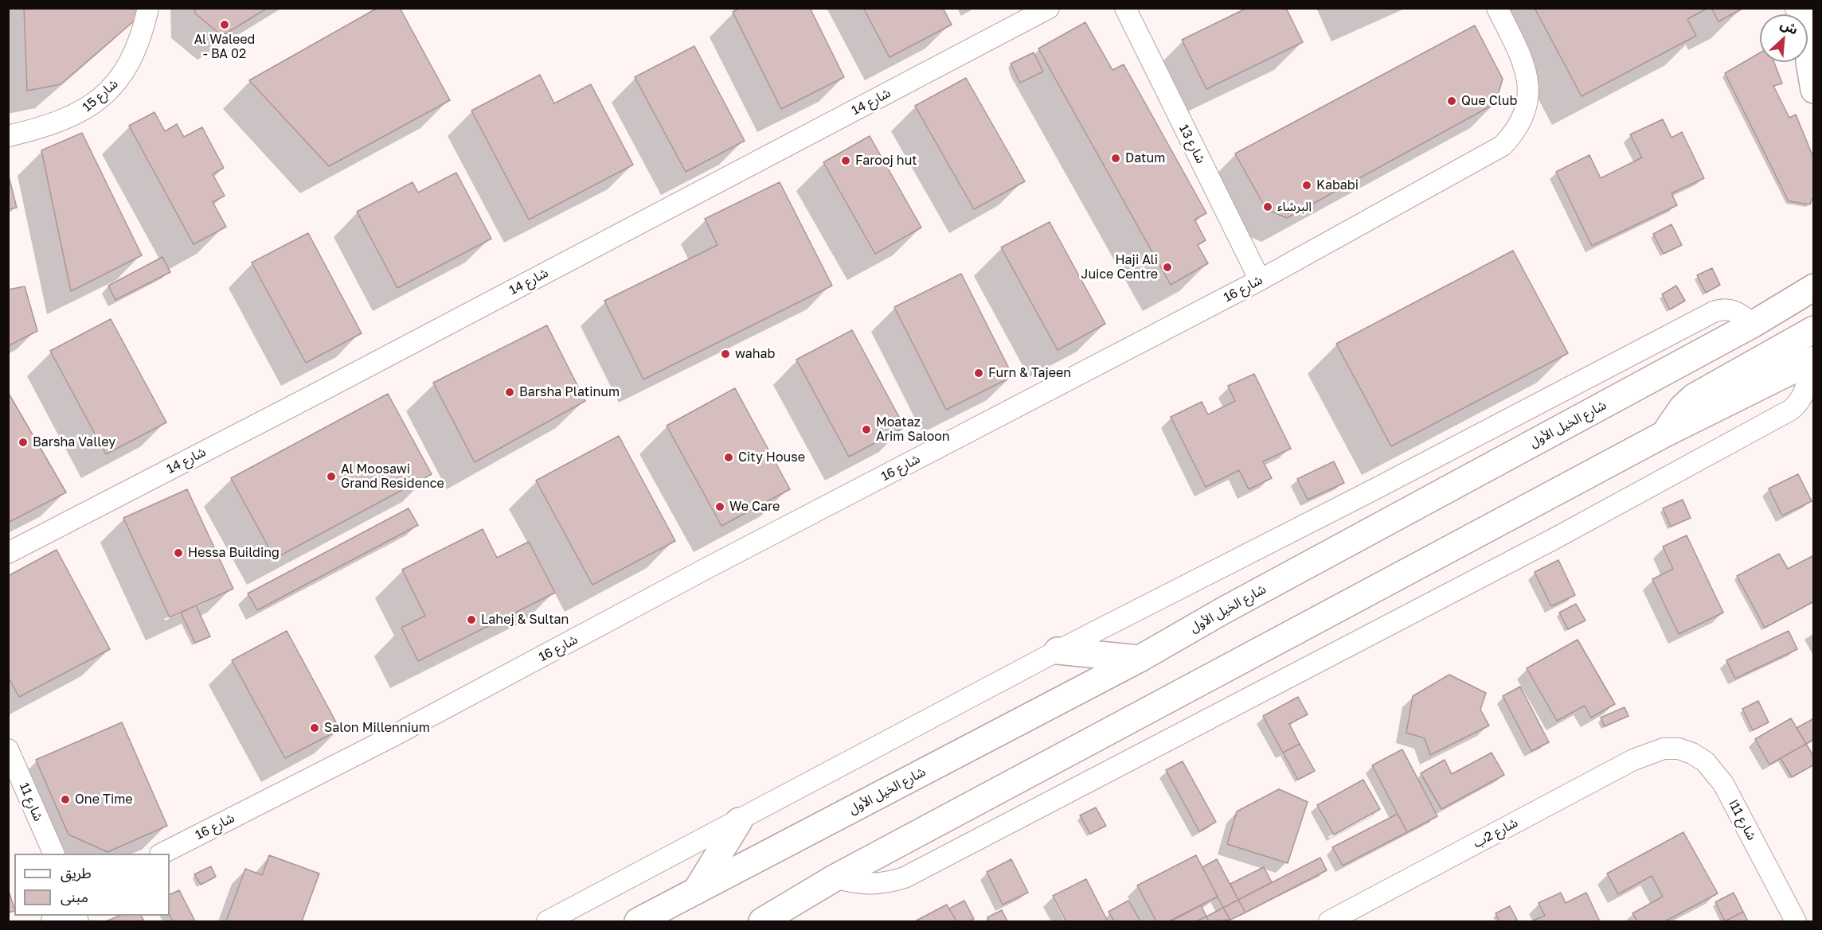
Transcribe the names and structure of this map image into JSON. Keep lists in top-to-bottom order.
{
  "streets": {
    "main road": ["شارع الخيل الأول"],
    "street": [
      "شارع 15",
      "شارع 14",
      "شارع 13",
      "شارع 16",
      "شارع 11",
      "شارع 11ا",
      "شارع 2ب"
    ]
  },
  "crossings": [
    ["شارع 13", "شارع 16"],
    ["شارع 11ا", "شارع 2ب"]
  ],
  "places": [
    "Al Waleed - BA 02",
    "Que Club",
    "Datum",
    "Farooj hut",
    "Kababi",
    "البرشاء",
    "Haji Ali Juice Centre",
    "wahab",
    "Furn & Tajeen",
    "Barsha Platinum",
    "Moataz Arim Saloon",
    "Barsha Valley",
    "City House",
    "Al Moosawi Grand Residence",
    "We Care",
    "Hessa Building",
    "Lahej & Sultan",
    "Salon Millennium",
    "One Time"
  ],
  "legend": ["طريق", "مبنى"],
  "north": "top right"
}
